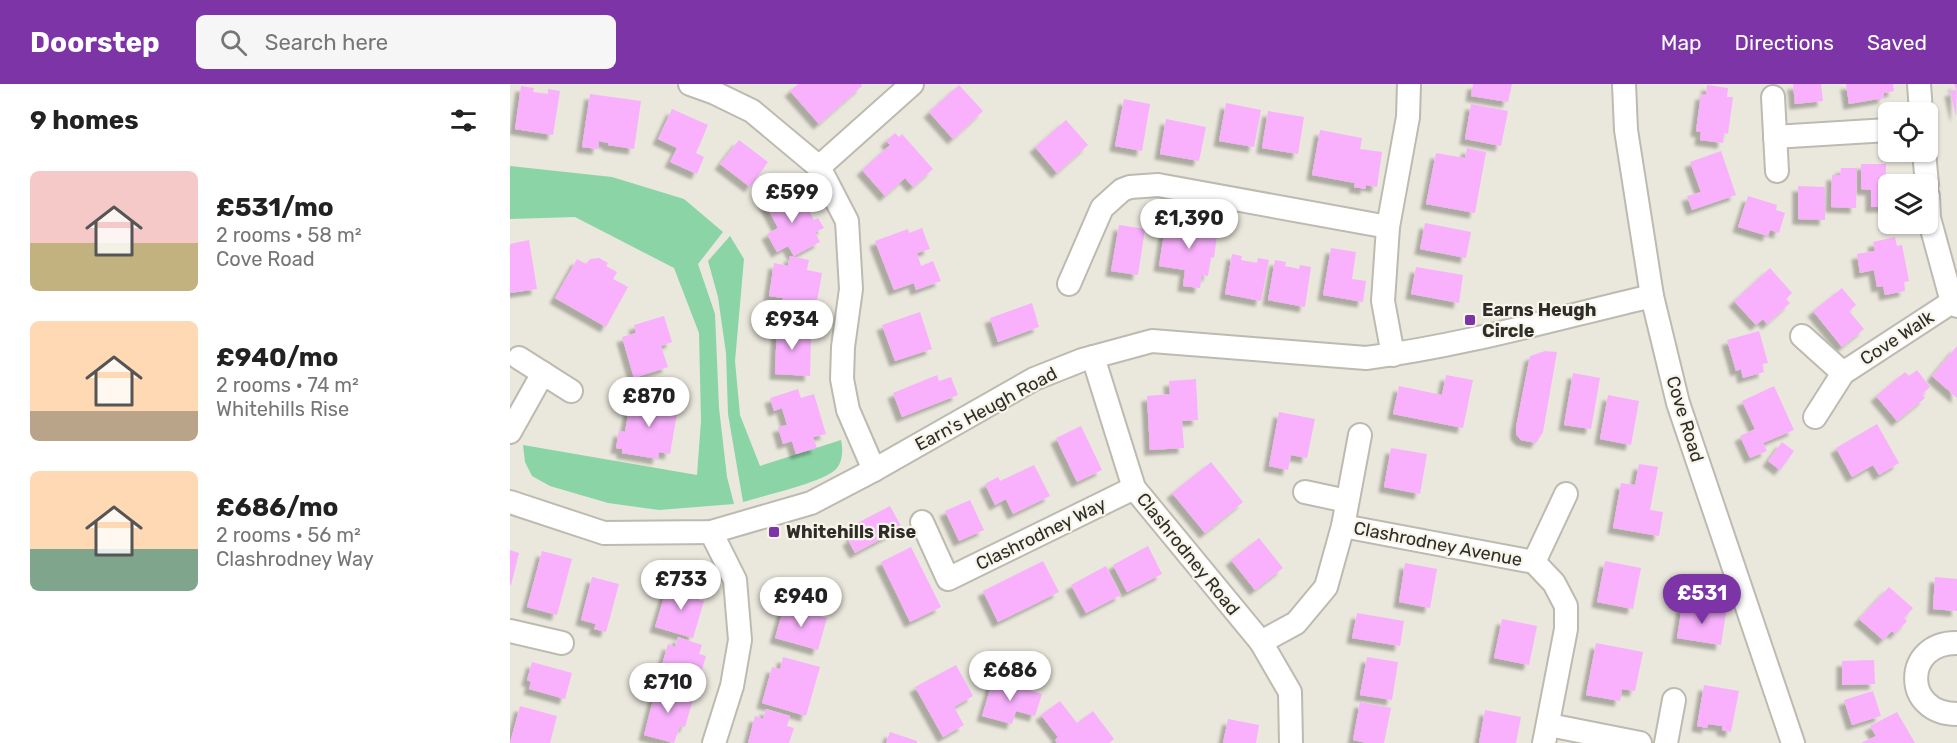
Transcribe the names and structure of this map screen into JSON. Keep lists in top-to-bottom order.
{
  "streets": {
    "street": [
      "Cove Walk",
      "Earn's Heugh Road",
      "Cove Road",
      "Clashrodney Way",
      "Clashrodney Avenue",
      "Clashrodney Road"
    ]
  },
  "crossings": [
    ["Earn's Heugh Road", "Cove Road"],
    ["Earn's Heugh Road", "Clashrodney Road"],
    ["Clashrodney Way", "Clashrodney Road"]
  ],
  "places": {
    "transit": ["Earns Heugh Circle", "Whitehills Rise"]
  },
  "page": {
    "header": "Doorstep",
    "search": "Search here",
    "nav": ["Map", "Directions", "Saved"],
    "heading": "9 homes",
    "list": [
      {
        "name": "£531/mo",
        "note": "2 rooms · 58 m² · Cove Road"
      },
      {
        "name": "£940/mo",
        "note": "2 rooms · 74 m² · Whitehills Rise"
      },
      {
        "name": "£686/mo",
        "note": "2 rooms · 56 m² · Clashrodney Way"
      }
    ],
    "price": [
      "£599",
      "£1,390",
      "£934",
      "£870",
      "£733",
      "£531",
      "£940",
      "£686",
      "£710"
    ]
  }
}
